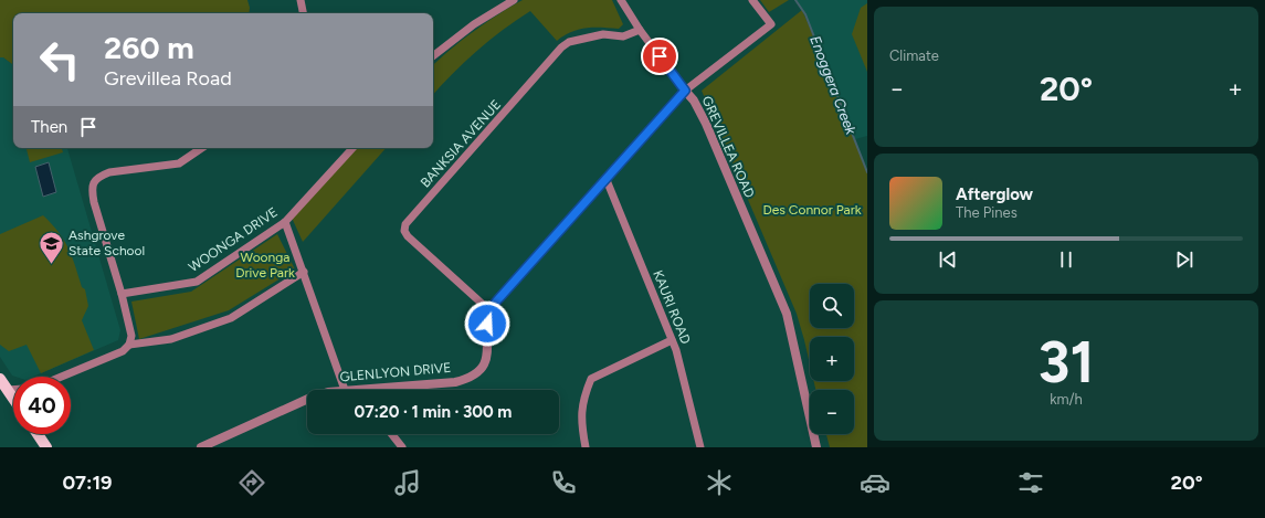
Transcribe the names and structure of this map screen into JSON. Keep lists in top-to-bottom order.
{
  "streets": {
    "street": [
      "BANKSIA AVENUE",
      "GREVILLEA ROAD",
      "WOONGA DRIVE",
      "KAURI ROAD",
      "GLENLYON DRIVE"
    ]
  },
  "crossings": [
    ["BANKSIA AVENUE", "GREVILLEA ROAD"],
    ["BANKSIA AVENUE", "GLENLYON DRIVE"]
  ],
  "water": ["Enoggera Creek"],
  "parks": ["Des Connor Park", "Woonga Drive Park"],
  "places": {
    "school or university": ["Ashgrove State School"]
  },
  "page": {
    "tile": [
      "Climate",
      ["31", "km/h"]
    ],
    "turn": ["260 m", "Grevillea Road"],
    "heat": ["−", "20°", "+"],
    "then": "Then",
    "song": ["Afterglow", "The Pines"],
    "map_buttons": ["+", "−"],
    "limit": "40",
    "trip": "07:20 · 1 min · 300 m",
    "tabs": ["07:19", "20°"]
  }
}
